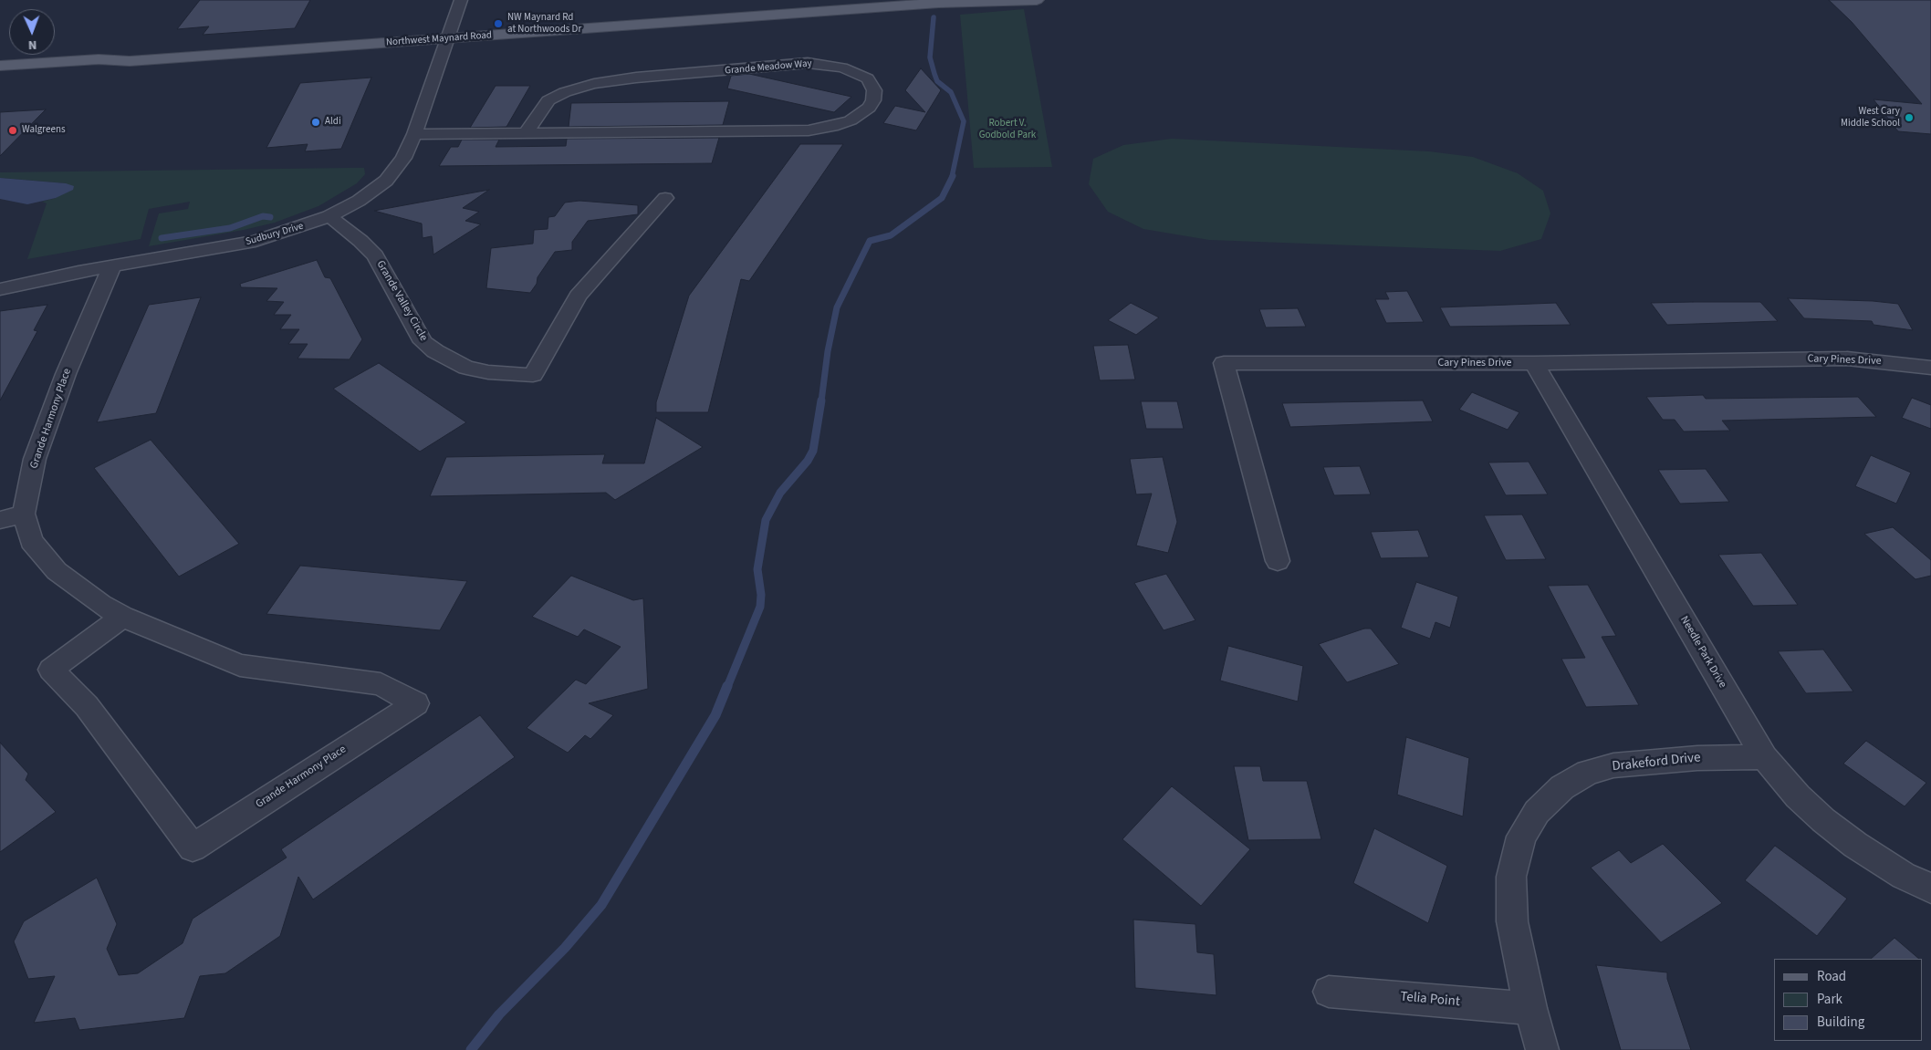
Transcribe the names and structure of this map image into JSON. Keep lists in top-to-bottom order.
{
  "streets": {
    "main road": ["Northwest Maynard Road"],
    "street": [
      "Grande Meadow Way",
      "Sudbury Drive",
      "Grande Valley Circle",
      "Cary Pines Drive",
      "Grande Harmony Place",
      "Needle Park Drive",
      "Drakeford Drive",
      "Telia Point"
    ]
  },
  "crossings": [
    ["Northwest Maynard Road", "Sudbury Drive"],
    ["Grande Meadow Way", "Sudbury Drive"],
    ["Sudbury Drive", "Grande Valley Circle"],
    ["Sudbury Drive", "Grande Harmony Place"],
    ["Cary Pines Drive", "Needle Park Drive"],
    ["Needle Park Drive", "Drakeford Drive"],
    ["Drakeford Drive", "Telia Point"]
  ],
  "parks": ["Robert V. Godbold Park"],
  "places": [
    "NW Maynard Rd at Northwoods Dr",
    "West Cary Middle School",
    "Aldi",
    "Walgreens"
  ],
  "legend": ["Road", "Park", "Building"],
  "north": "bottom"
}
